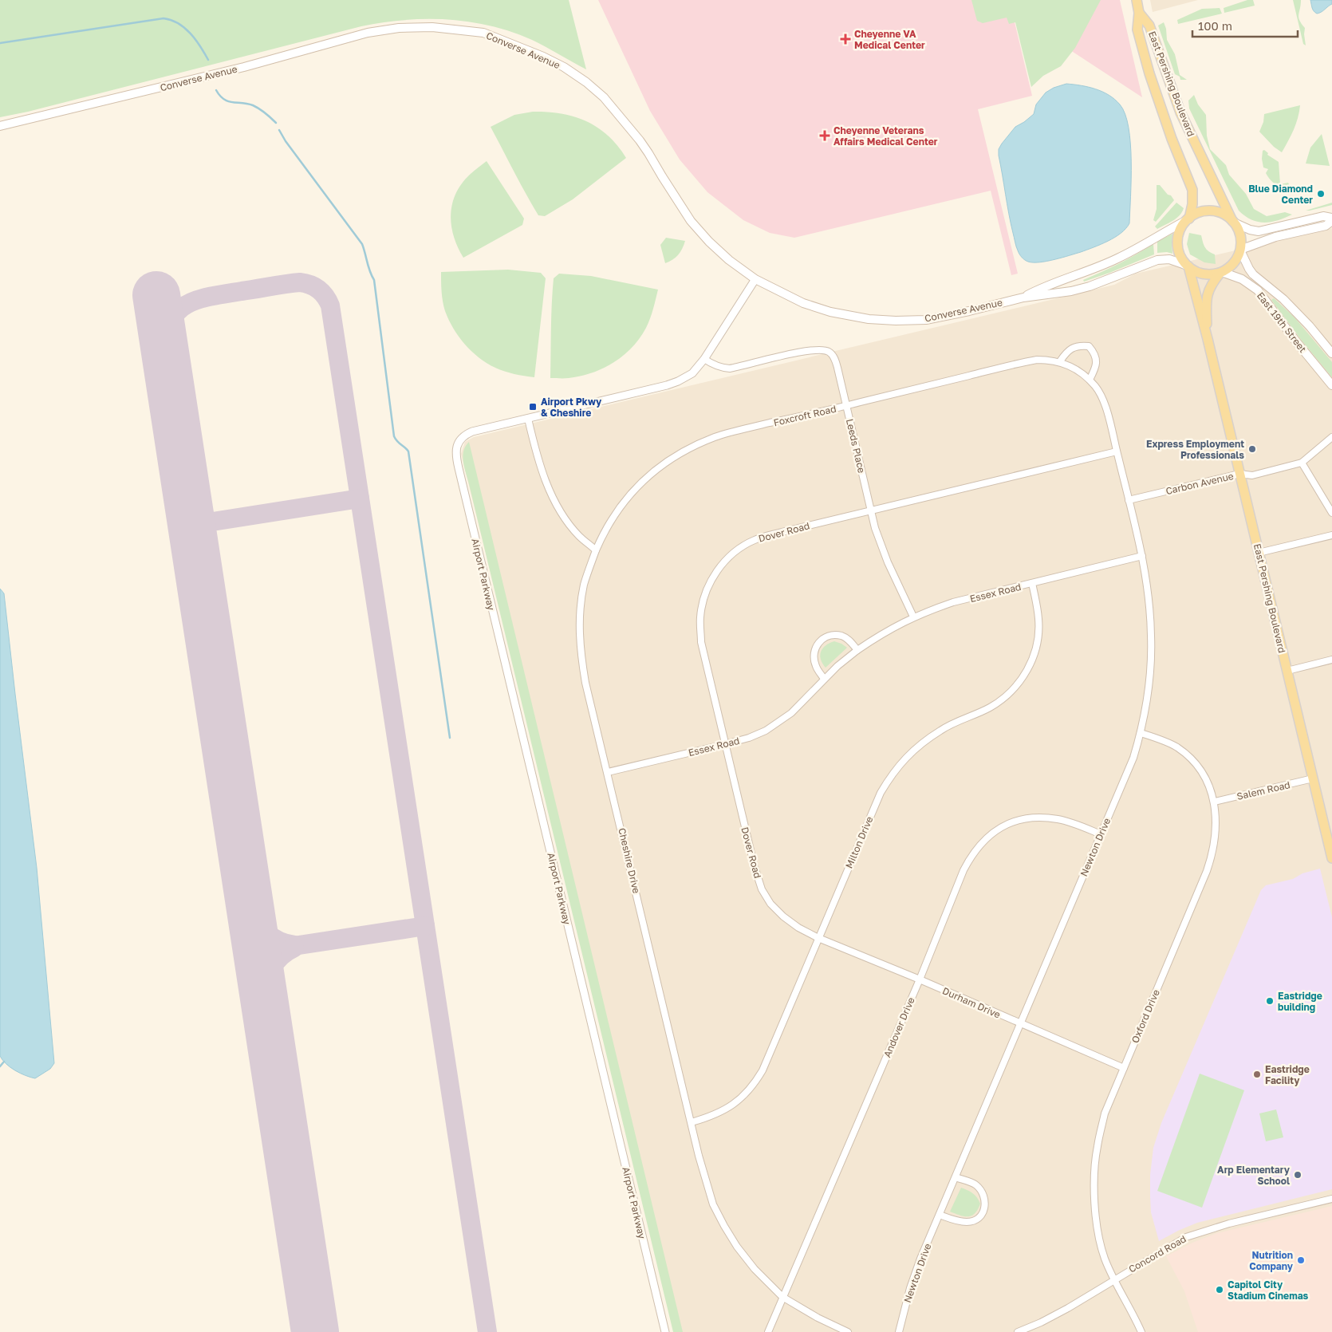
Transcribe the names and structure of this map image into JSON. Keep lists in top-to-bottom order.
{
  "streets": {
    "main road": ["Converse Avenue", "East Pershing Boulevard", "East 19th Street"],
    "street": [
      "Foxcroft Road",
      "Leeds Place",
      "Carbon Avenue",
      "Dover Road",
      "Airport Parkway",
      "Essex Road",
      "Salem Road",
      "Milton Drive",
      "Newton Drive",
      "Cheshire Drive",
      "Durham Drive",
      "Oxford Drive",
      "Andover Drive",
      "Concord Road"
    ]
  },
  "crossings": [
    ["Converse Avenue", "East Pershing Boulevard"],
    ["Converse Avenue", "East 19th Street"],
    ["East Pershing Boulevard", "East 19th Street"],
    ["East Pershing Boulevard", "Carbon Avenue"],
    ["East Pershing Boulevard", "Salem Road"],
    ["Foxcroft Road", "Leeds Place"],
    ["Foxcroft Road", "Carbon Avenue"],
    ["Foxcroft Road", "Dover Road"],
    ["Foxcroft Road", "Newton Drive"],
    ["Foxcroft Road", "Cheshire Drive"],
    ["Leeds Place", "Dover Road"],
    ["Leeds Place", "Essex Road"],
    ["Carbon Avenue", "Newton Drive"],
    ["Dover Road", "Essex Road"],
    ["Dover Road", "Milton Drive"],
    ["Dover Road", "Durham Drive"],
    ["Essex Road", "Milton Drive"],
    ["Essex Road", "Newton Drive"],
    ["Essex Road", "Cheshire Drive"],
    ["Salem Road", "Oxford Drive"],
    ["Milton Drive", "Cheshire Drive"],
    ["Milton Drive", "Durham Drive"],
    ["Newton Drive", "Durham Drive"],
    ["Newton Drive", "Oxford Drive"],
    ["Newton Drive", "Andover Drive"],
    ["Cheshire Drive", "Andover Drive"],
    ["Durham Drive", "Oxford Drive"],
    ["Durham Drive", "Andover Drive"],
    ["Oxford Drive", "Concord Road"]
  ],
  "places": {
    "health": ["Cheyenne VA Medical Center", "Cheyenne Veterans Affairs Medical Center"],
    "other": [
      "Blue Diamond Center",
      "Express Employment Professionals",
      "Eastridge building",
      "Eastridge Facility",
      "Arp Elementary School",
      "Nutrition Company",
      "Capitol City Stadium Cinemas"
    ],
    "transit": ["Airport Pkwy & Cheshire"]
  },
  "scale_bar": "100 m"
}
